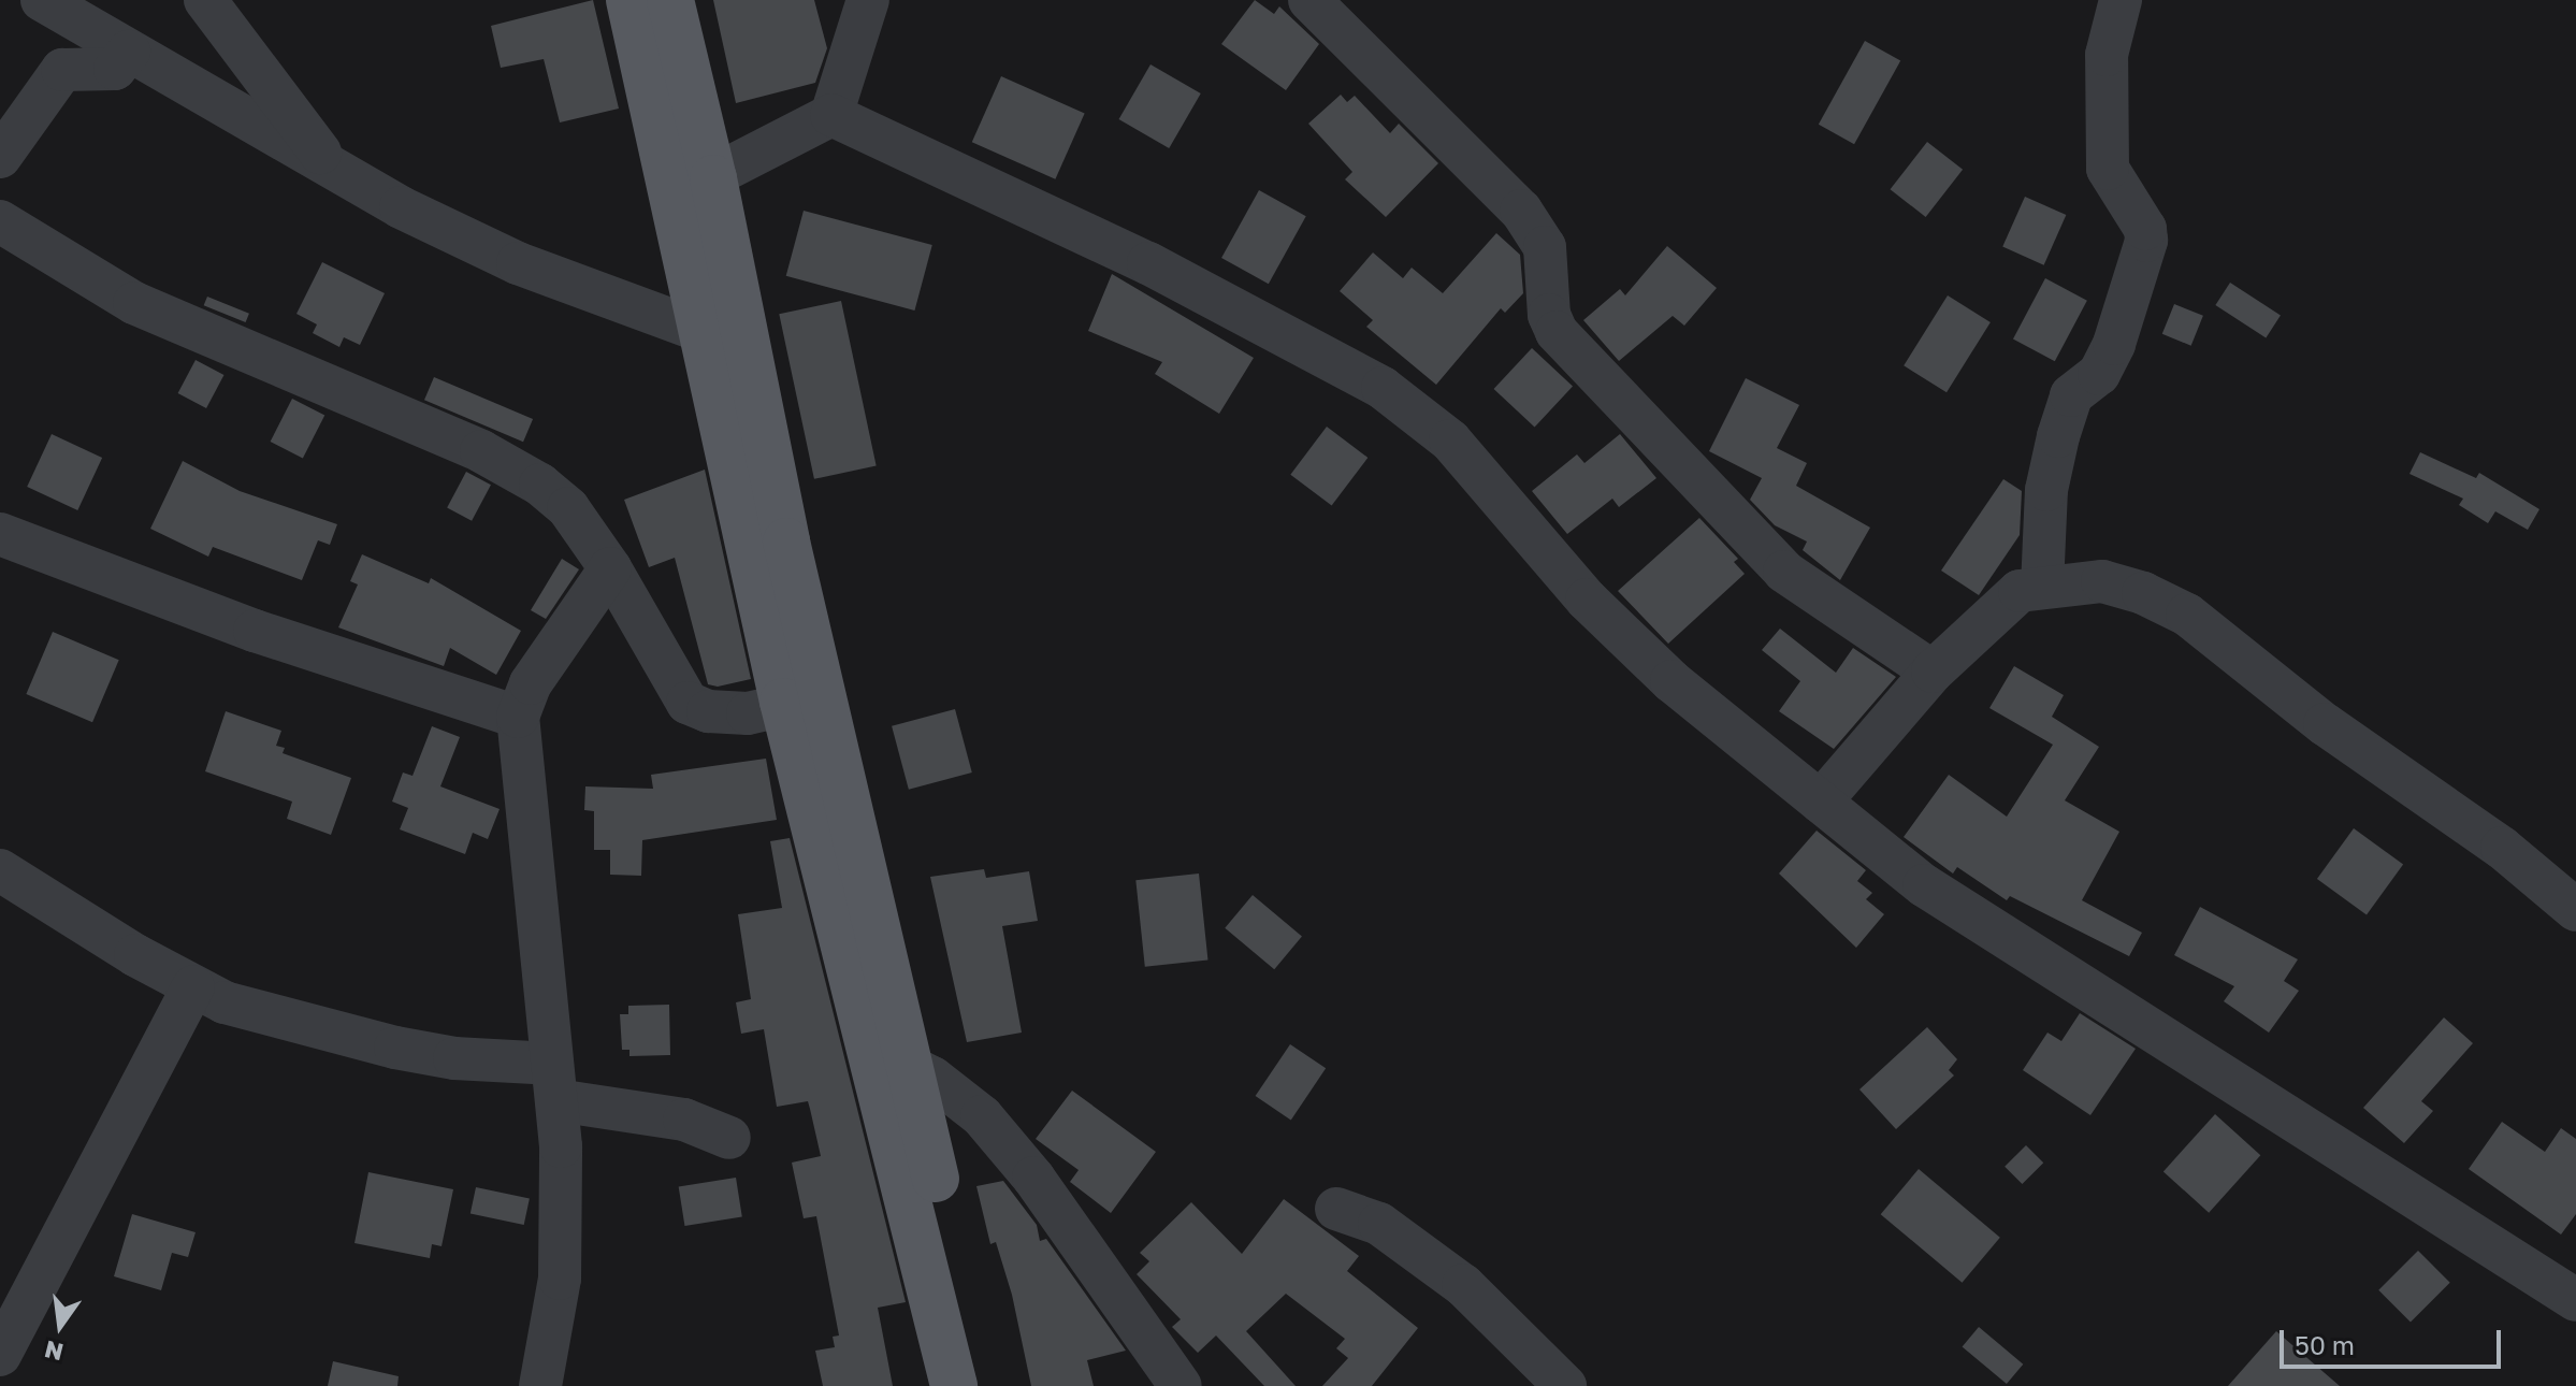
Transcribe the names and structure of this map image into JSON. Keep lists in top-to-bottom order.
{
  "scale_bar": "50 m",
  "north": "bottom"
}
